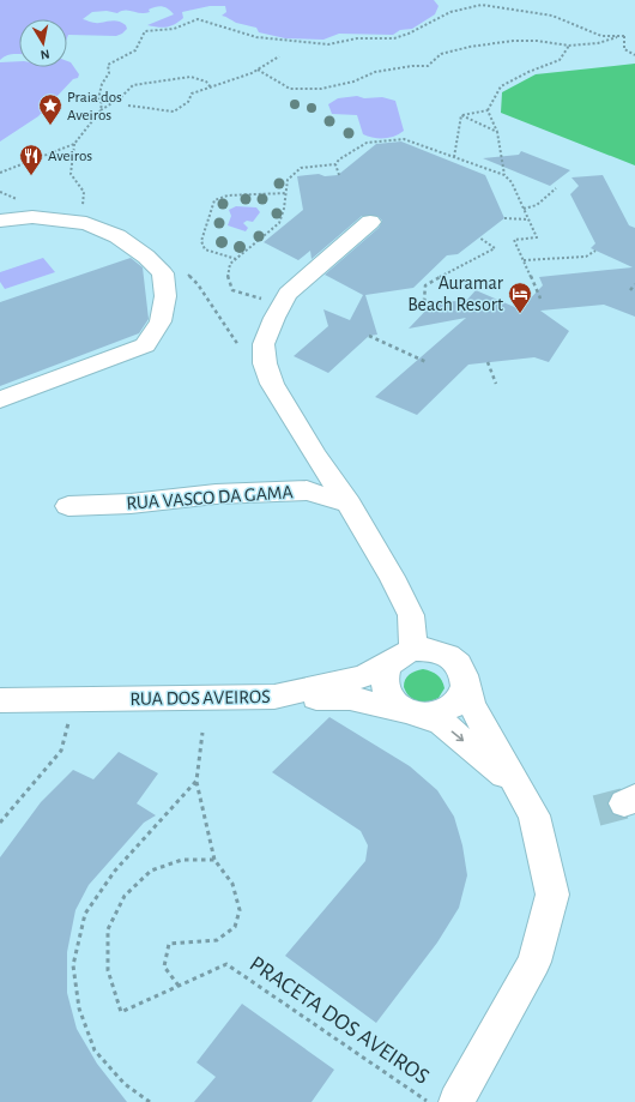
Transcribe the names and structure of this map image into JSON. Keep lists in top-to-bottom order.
{
  "streets": {
    "street": ["RUA VASCO DA GAMA", "RUA DOS AVEIROS"],
    "path": ["PRACETA DOS AVEIROS"]
  },
  "places": {
    "place": ["Praia dos Aveiros"],
    "restaurant": ["Aveiros"],
    "hotel": ["Auramar Beach Resort"]
  },
  "north": "bottom"
}
